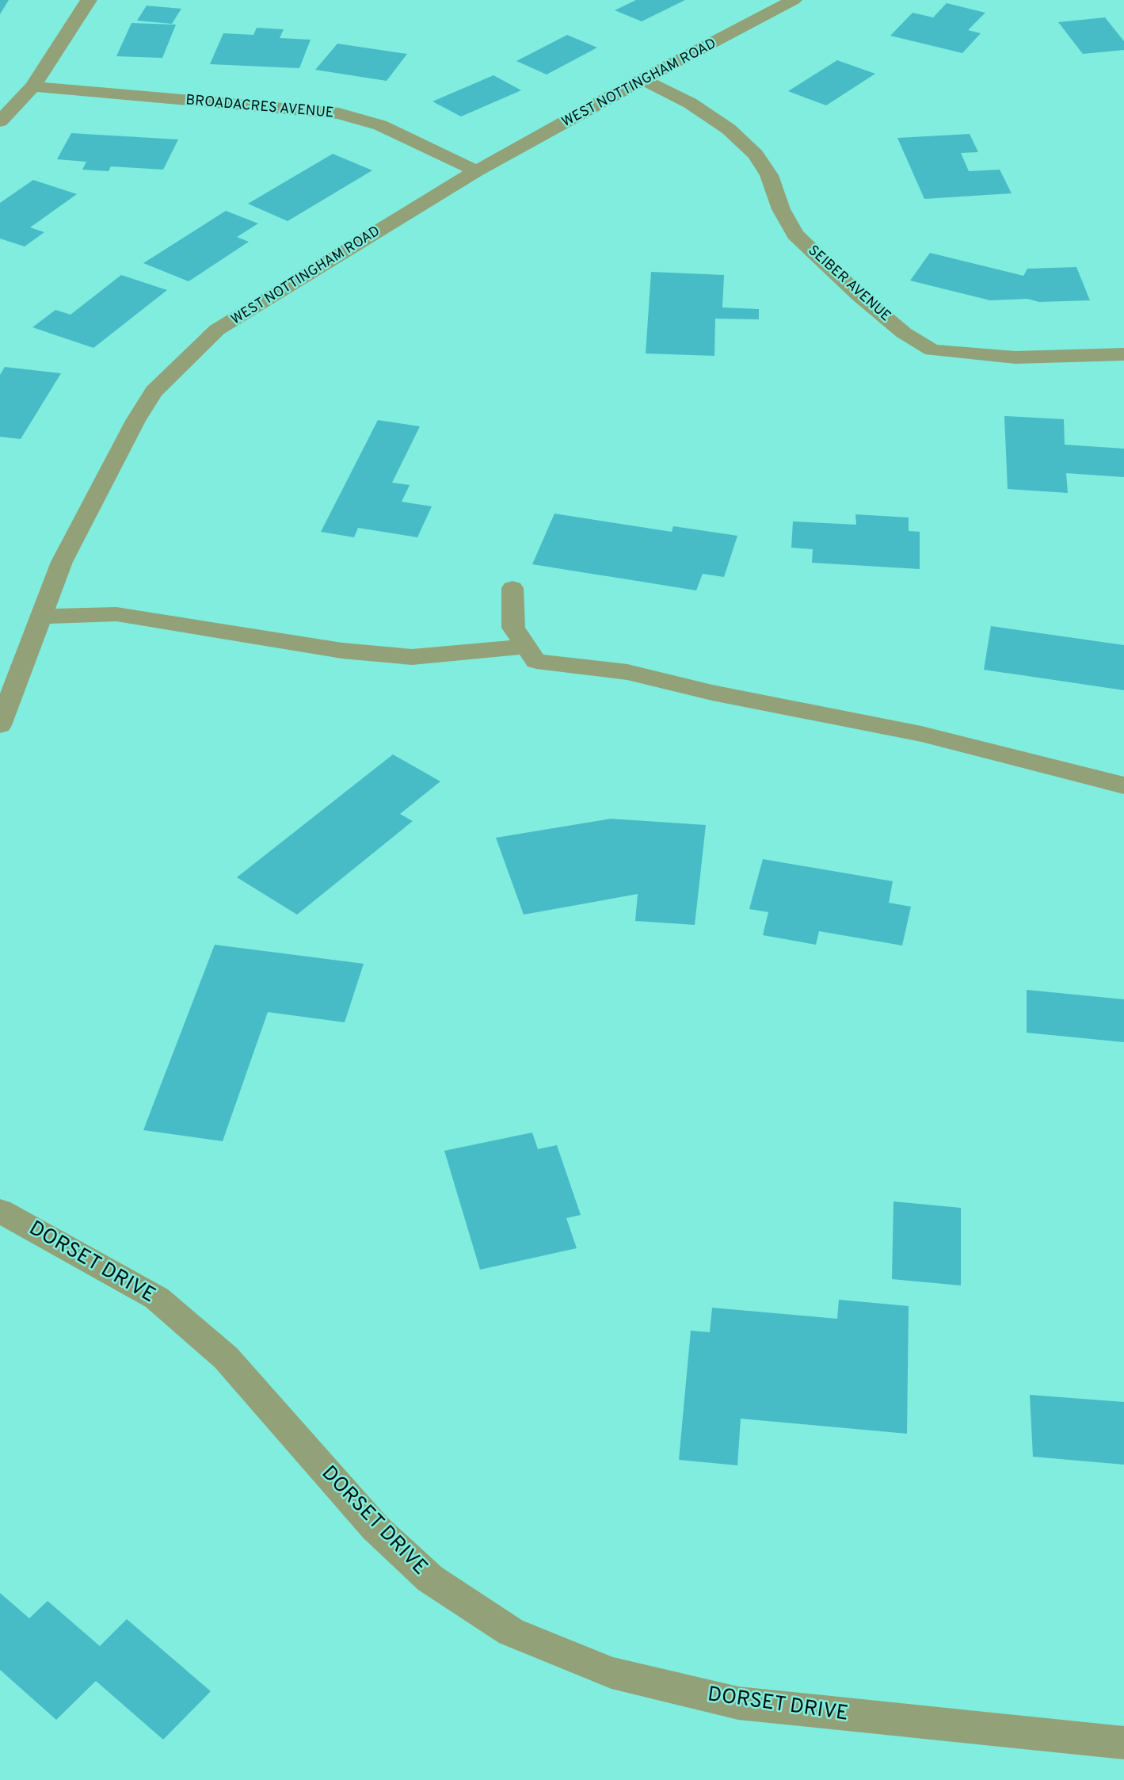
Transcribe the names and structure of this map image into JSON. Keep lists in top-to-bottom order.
{
  "streets": {
    "street": [
      "WEST NOTTINGHAM ROAD",
      "BROADACRES AVENUE",
      "SEIBER AVENUE",
      "DORSET DRIVE"
    ]
  },
  "crossings": [
    ["WEST NOTTINGHAM ROAD", "BROADACRES AVENUE"],
    ["WEST NOTTINGHAM ROAD", "SEIBER AVENUE"]
  ]
}
